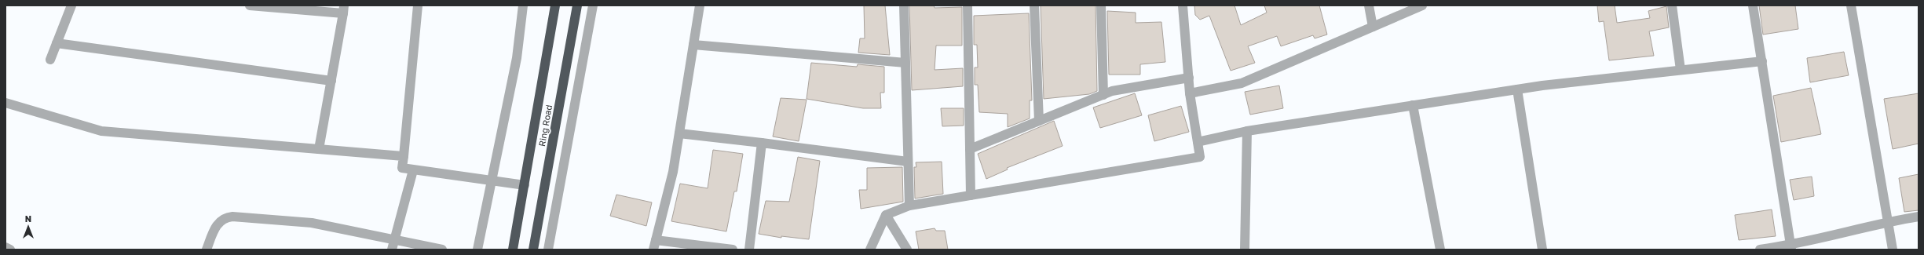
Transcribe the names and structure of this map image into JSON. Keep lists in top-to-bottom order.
{
  "streets": {
    "highway": ["Ring Road"]
  },
  "north": "top"
}
